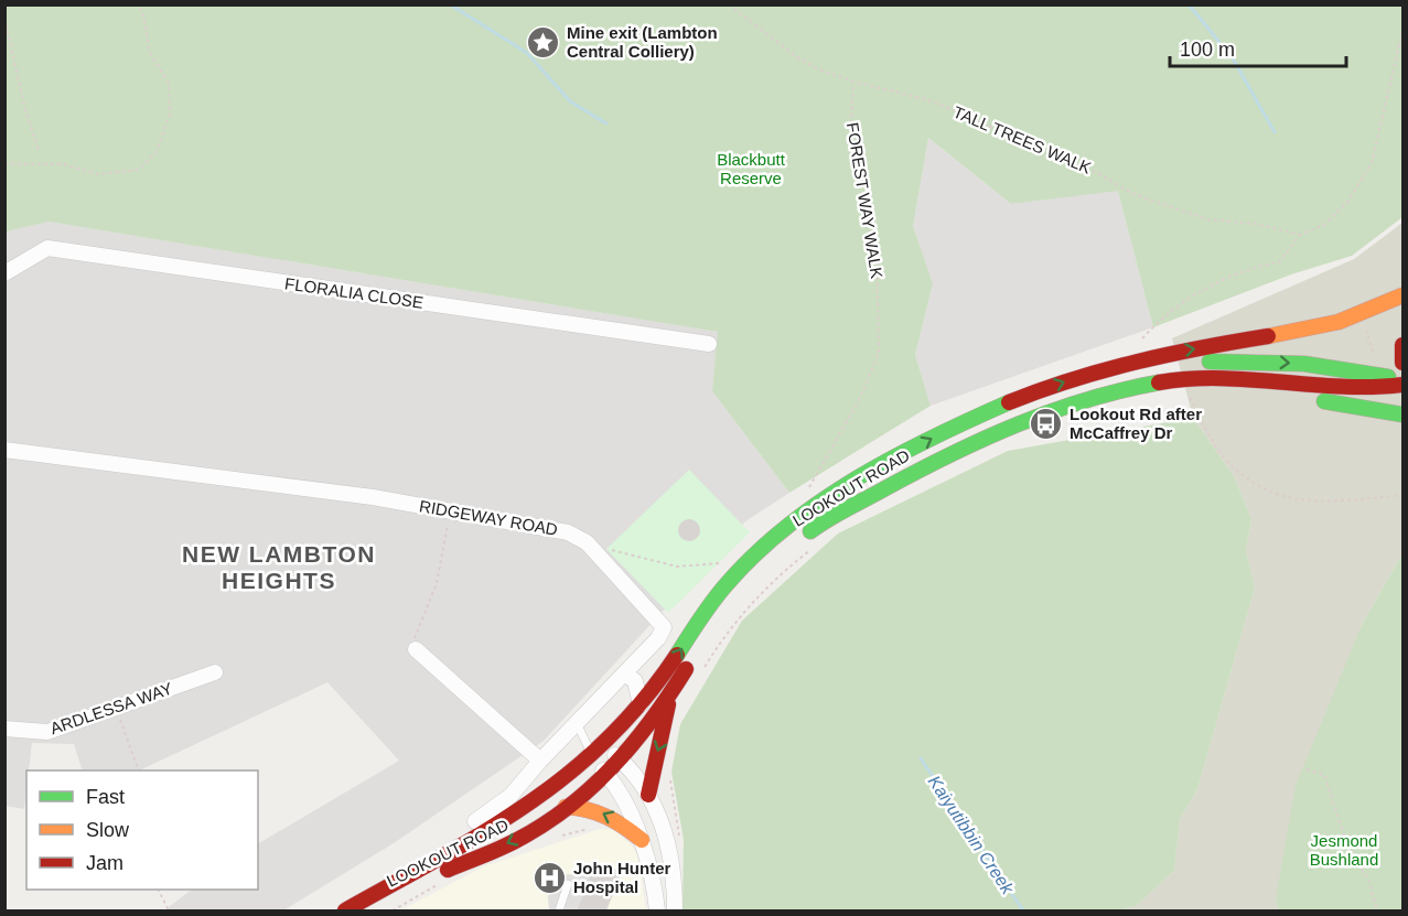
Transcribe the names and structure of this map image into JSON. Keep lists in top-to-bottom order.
{
  "streets": {
    "highway": ["LOOKOUT ROAD"],
    "street": ["FLORALIA CLOSE", "RIDGEWAY ROAD", "ARDLESSA WAY"],
    "path": ["TALL TREES WALK", "FOREST WAY WALK"]
  },
  "crossings": [
    ["TALL TREES WALK", "FOREST WAY WALK"]
  ],
  "districts": ["NEW LAMBTON HEIGHTS"],
  "water": ["Kaiyutibbin Creek"],
  "parks": ["Blackbutt Reserve", "Jesmond Bushland"],
  "places": {
    "place": ["Mine exit (Lambton Central Colliery)"],
    "bus stop": ["Lookout Rd after McCaffrey Dr"],
    "hospital": ["John Hunter Hospital"]
  },
  "legend": ["Fast", "Slow", "Jam"],
  "scale_bar": "100 m"
}
